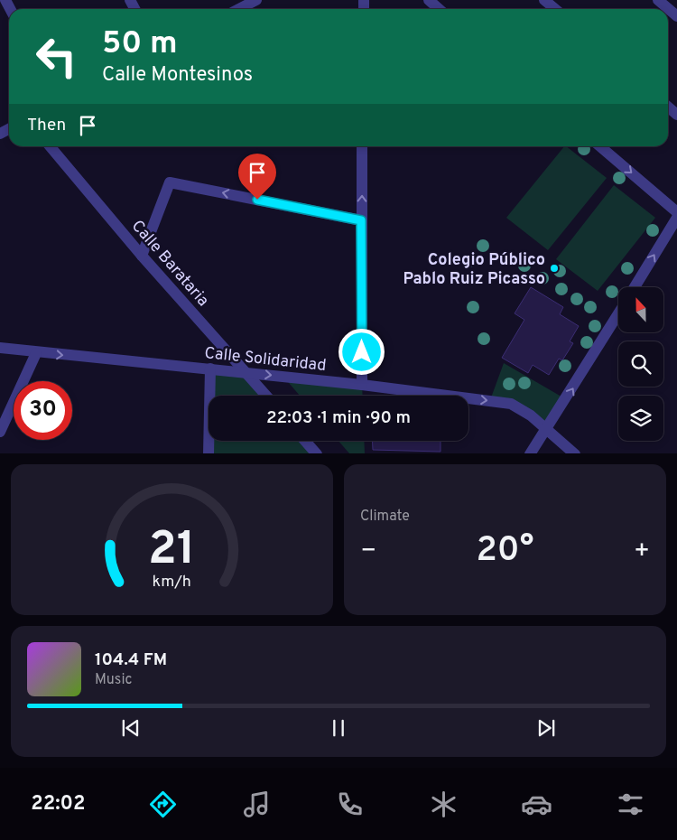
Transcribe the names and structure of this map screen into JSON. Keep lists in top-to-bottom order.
{
  "streets": {
    "street": ["Calle Barataria", "Calle Solidaridad"]
  },
  "crossings": [
    ["Calle Barataria", "Calle Solidaridad"]
  ],
  "one_way": ["Calle Solidaridad"],
  "places": ["Colegio Público Pablo Ruiz Picasso"],
  "north": "top",
  "page": {
    "turn": ["50 m", "Calle Montesinos"],
    "then": "Then",
    "limit": "30",
    "trip": "22:03 · 1 min · 90 m",
    "tile": "Climate",
    "heat": ["−", "20°", "+"],
    "song": ["104.4 FM", "Music"],
    "tabs": "22:02",
    "gauge": ["21", "km/h"]
  }
}
